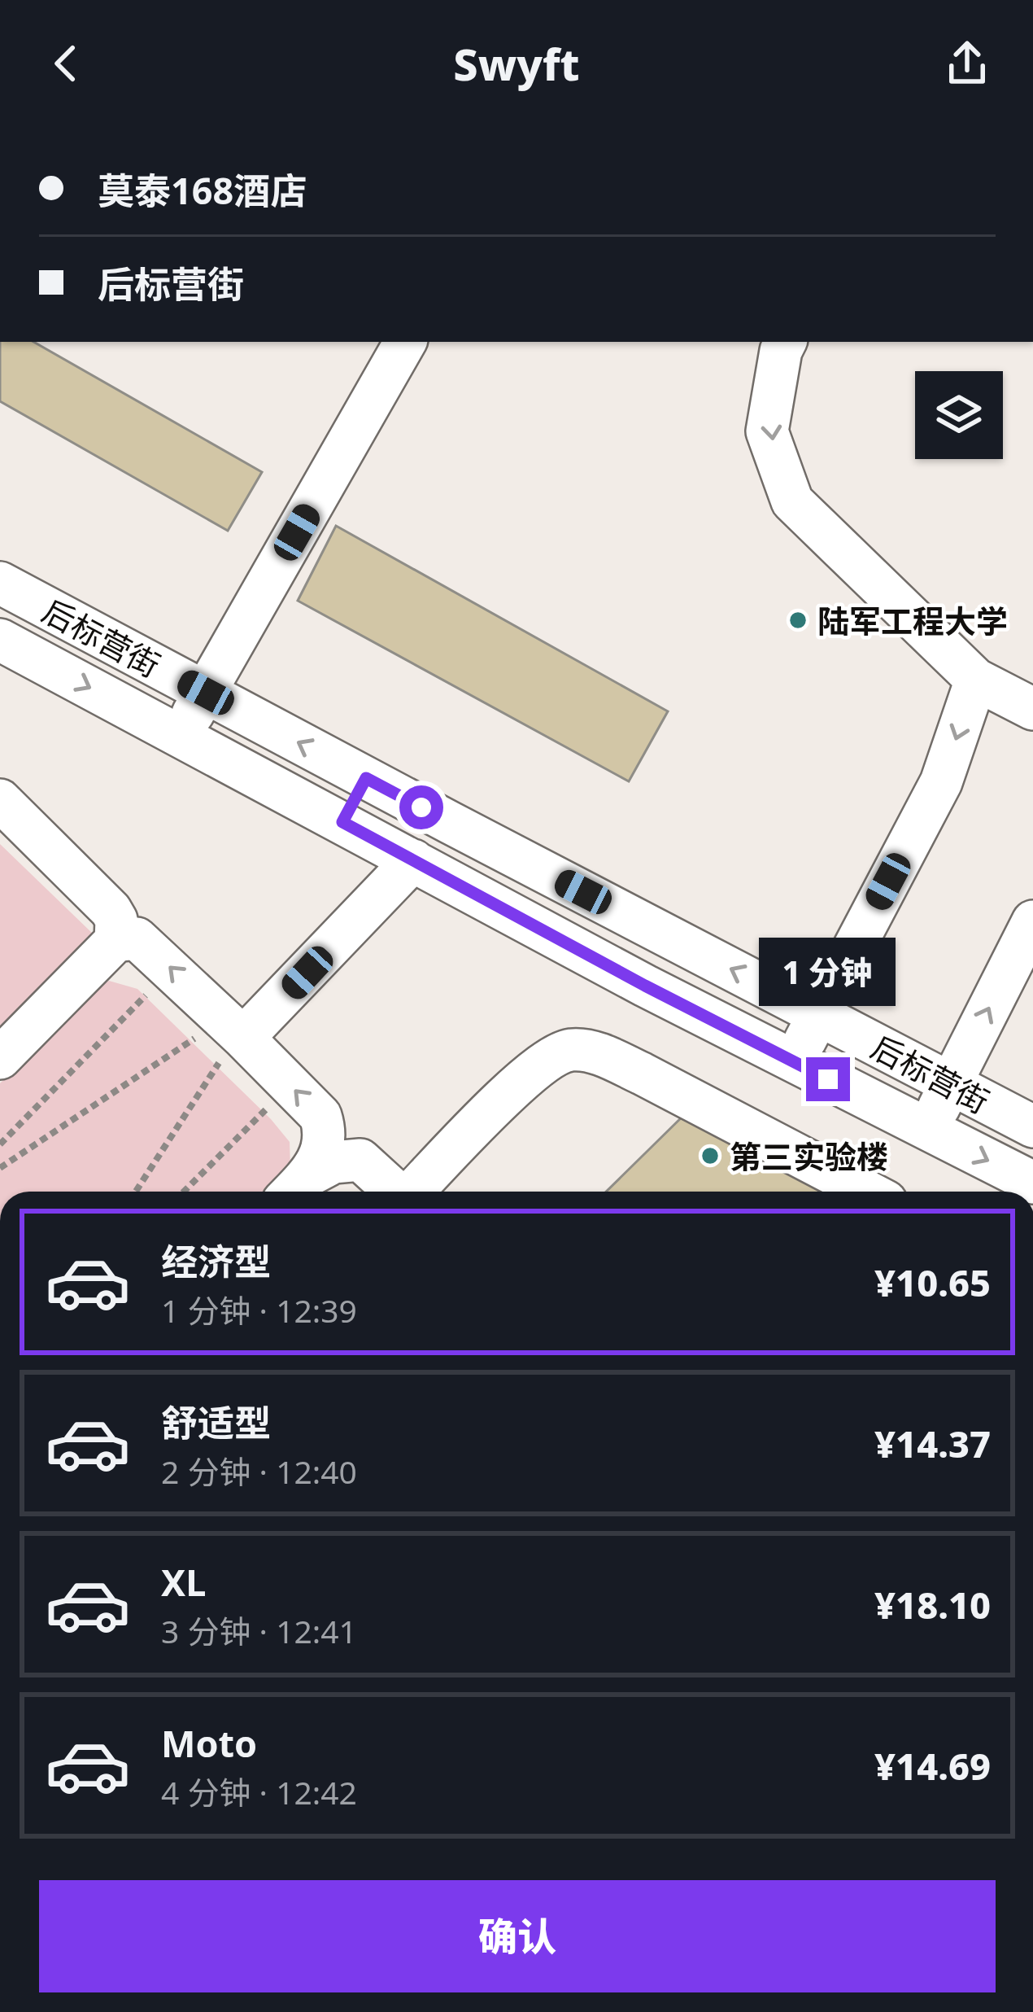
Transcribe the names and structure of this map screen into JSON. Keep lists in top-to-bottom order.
{
  "streets": {
    "street": ["后标营街"]
  },
  "places": ["陆军工程大学", "第三实验楼"],
  "page": {
    "header": "Swyft",
    "banner": ["莫泰168酒店", "后标营街"],
    "bubble": "1 分钟",
    "list": [
      {
        "name": "经济型",
        "note": "1 分钟 · 12:39",
        "value": "¥10.65"
      },
      {
        "name": "舒适型",
        "note": "2 分钟 · 12:40",
        "value": "¥14.37"
      },
      {
        "name": "XL",
        "note": "3 分钟 · 12:41",
        "value": "¥18.10"
      },
      {
        "name": "Moto",
        "note": "4 分钟 · 12:42",
        "value": "¥14.69"
      }
    ],
    "buttons": "确认"
  }
}
